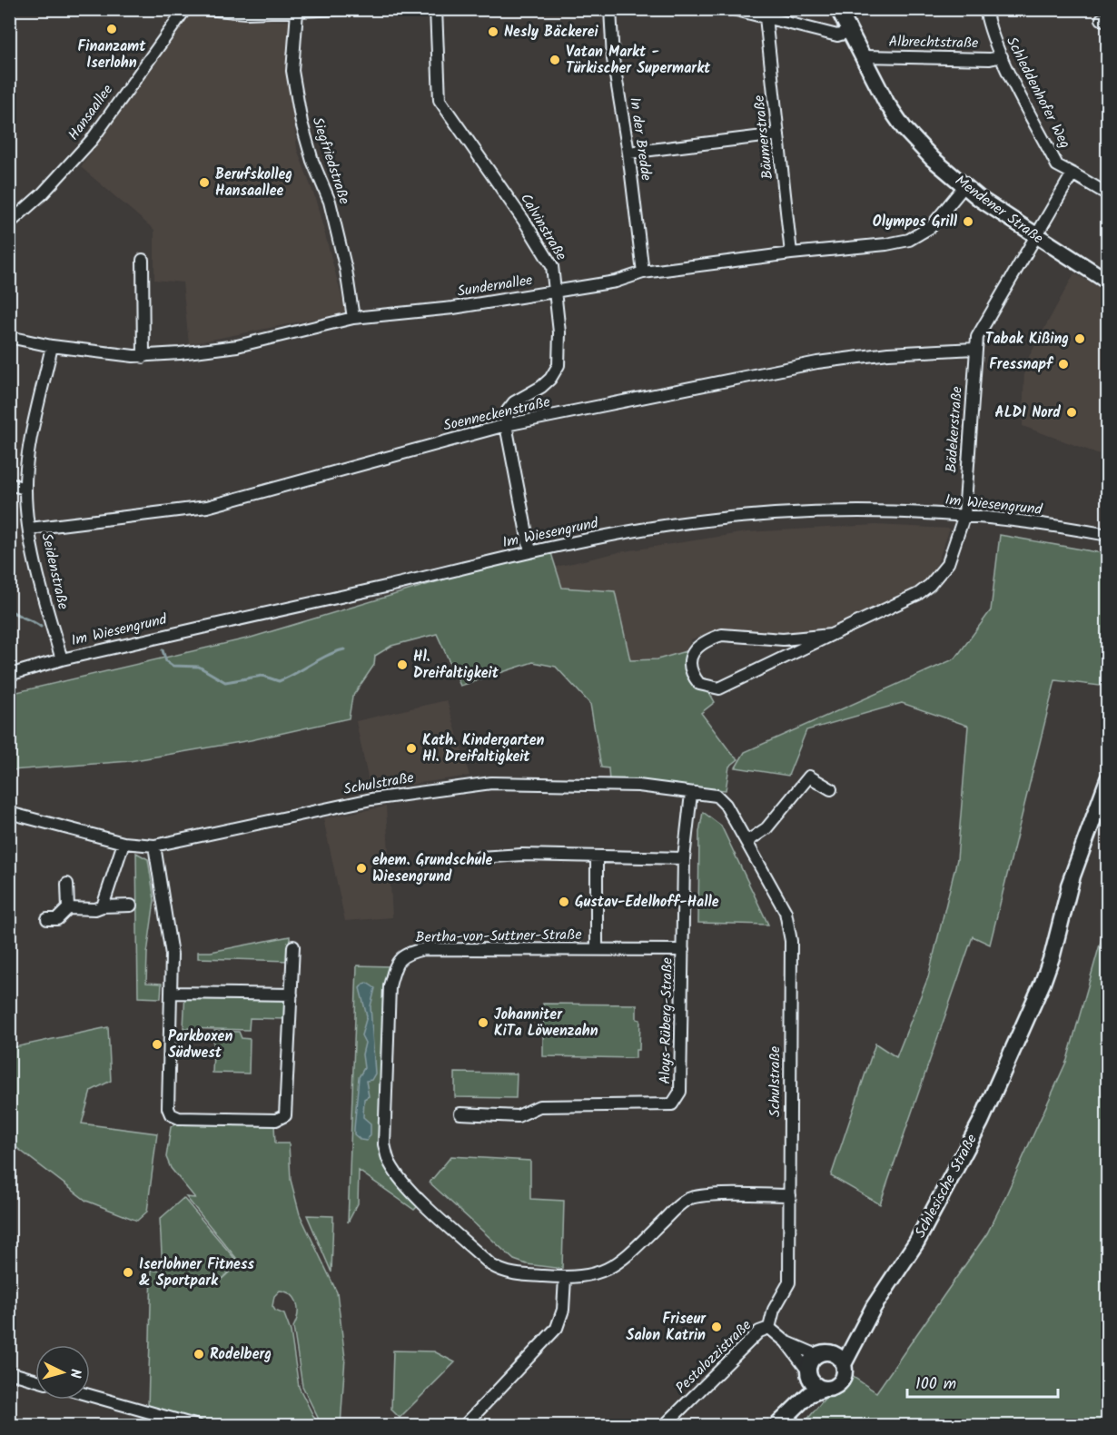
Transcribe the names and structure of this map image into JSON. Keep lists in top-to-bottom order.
{
  "streets": {
    "main road": ["Mendener Straße", "Schlesische Straße"],
    "street": [
      "Albrechtstraße",
      "Schleddenhofer Weg",
      "Hansaallee",
      "Bäumerstraße",
      "In der Bredde",
      "Siegfriedstraße",
      "Calvinstraße",
      "Sundernallee",
      "Soenneckenstraße",
      "Bädekerstraße",
      "Im Wiesengrund",
      "Seidenstraße",
      "Schulstraße",
      "Bertha-von-Suttner-Straße",
      "Aloys-Rüberg-Straße",
      "Pestalozzistraße"
    ]
  },
  "crossings": [
    ["Albrechtstraße", "Schleddenhofer Weg"],
    ["Albrechtstraße", "Mendener Straße"],
    ["Bäumerstraße", "Sundernallee"],
    ["In der Bredde", "Sundernallee"],
    ["Siegfriedstraße", "Sundernallee"],
    ["Mendener Straße", "Sundernallee"],
    ["Mendener Straße", "Bädekerstraße"],
    ["Calvinstraße", "Sundernallee"],
    ["Calvinstraße", "Soenneckenstraße"],
    ["Sundernallee", "Seidenstraße"],
    ["Soenneckenstraße", "Bädekerstraße"],
    ["Soenneckenstraße", "Seidenstraße"],
    ["Bädekerstraße", "Im Wiesengrund"],
    ["Im Wiesengrund", "Seidenstraße"],
    ["Schulstraße", "Bertha-von-Suttner-Straße"],
    ["Schulstraße", "Pestalozzistraße"],
    ["Bertha-von-Suttner-Straße", "Aloys-Rüberg-Straße"],
    ["Schlesische Straße", "Pestalozzistraße"]
  ],
  "places": [
    "Finanzamt Iserlohn",
    "Nesly Bäckerei",
    "Vatan Markt - Türkischer Supermarkt",
    "Berufskolleg Hansaallee",
    "Olympos Grill",
    "Tabak Kißing",
    "Fressnapf",
    "ALDI Nord",
    "Hl. Dreifaltigkeit",
    "Kath. Kindergarten Hl. Dreifaltigkeit",
    "ehem. Grundschule Wiesengrund",
    "Gustav-Edelhoff-Halle",
    "Johanniter KiTa Löwenzahn",
    "Parkboxen Südwest",
    "Iserlohner Fitness & Sportpark",
    "Friseur Salon Katrin",
    "Rodelberg"
  ],
  "scale_bar": "100 m",
  "north": "right"
}
